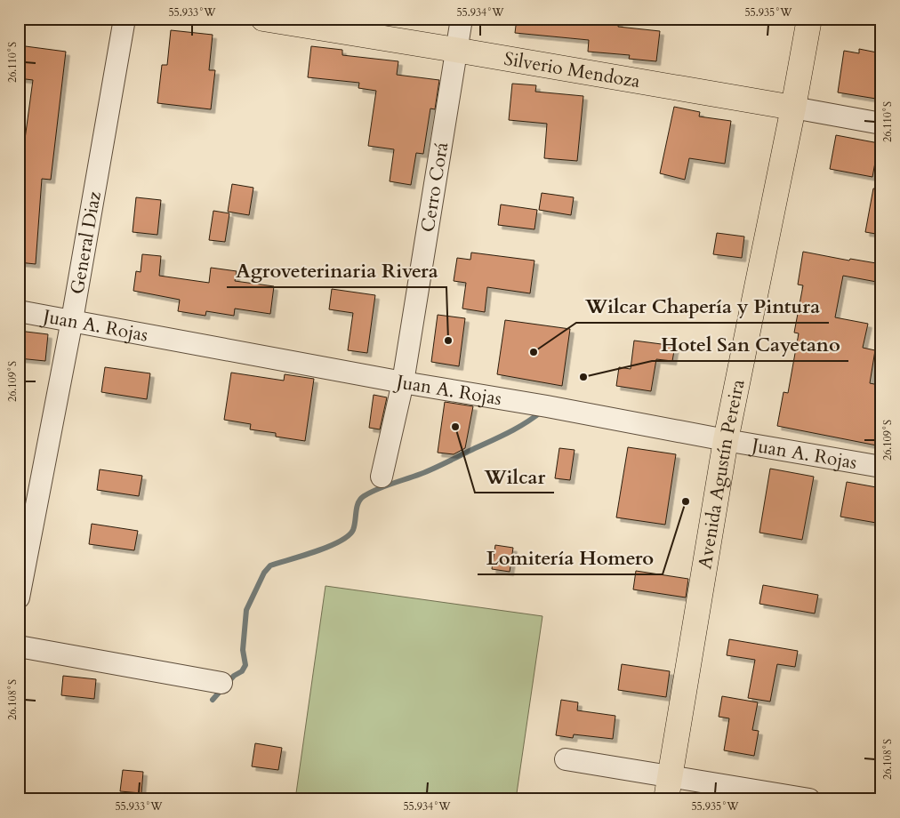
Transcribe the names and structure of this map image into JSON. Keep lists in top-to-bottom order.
{
  "streets": {
    "main road": ["Silverio Mendoza", "Avenida Agustín Pereira"],
    "street": ["Cerro Corá", "General Diaz", "Juan A. Rojas"]
  },
  "crossings": [
    ["Silverio Mendoza", "Cerro Corá"],
    ["Silverio Mendoza", "Avenida Agustín Pereira"],
    ["Cerro Corá", "Juan A. Rojas"],
    ["General Diaz", "Juan A. Rojas"],
    ["Juan A. Rojas", "Avenida Agustín Pereira"]
  ],
  "places": [
    "Agroveterinaria Rivera",
    "Wilcar Chapería y Pintura",
    "Hotel San Cayetano",
    "Wilcar",
    "Lomitería Homero"
  ],
  "coordinates": [
    "55.933°W",
    "55.934°W",
    "55.935°W",
    "26.110°S",
    "26.109°S",
    "26.108°S"
  ]
}
